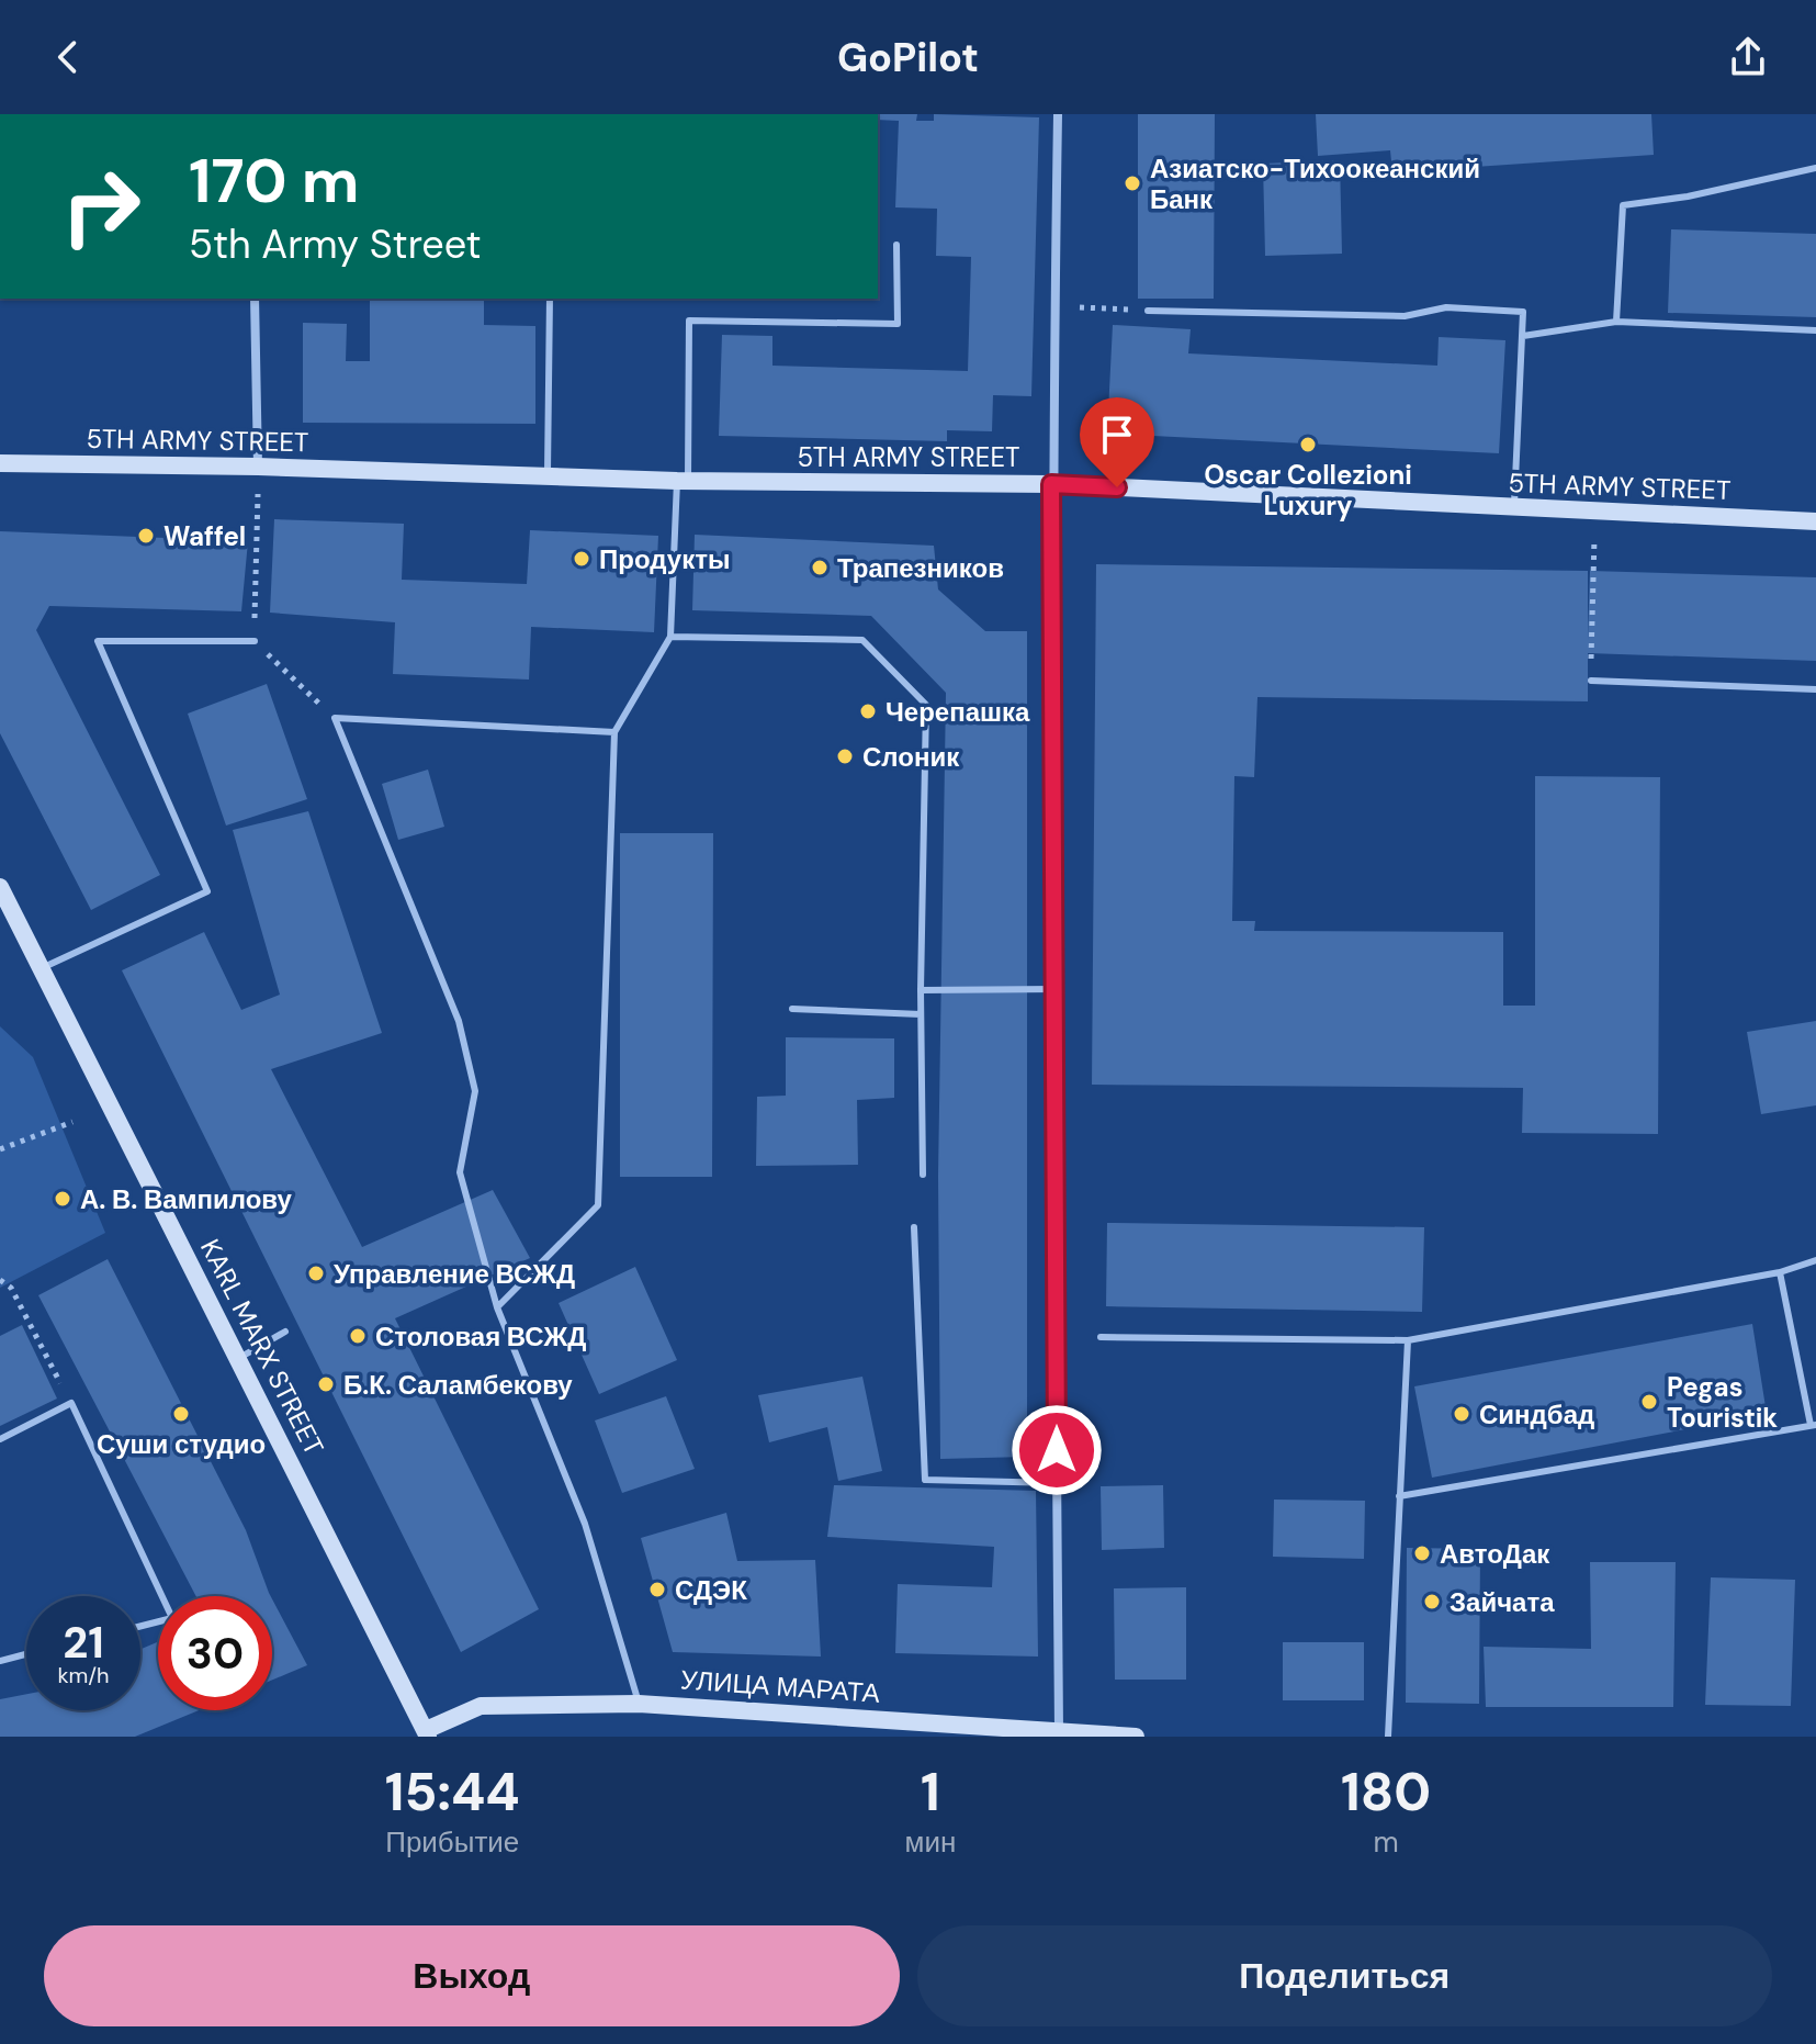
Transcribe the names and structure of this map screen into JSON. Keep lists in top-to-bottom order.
{
  "streets": {
    "street": ["5TH ARMY STREET", "KARL MARX STREET", "УЛИЦА МАРАТА"]
  },
  "crossings": [
    ["KARL MARX STREET", "УЛИЦА МАРАТА"]
  ],
  "places": [
    "Азиатско-Тихоокеанский Банк",
    "Oscar Collezioni Luxury",
    "Waffel",
    "Продукты",
    "Трапезников",
    "Черепашка",
    "Слоник",
    "А. В. Вампилову",
    "Управление ВСЖД",
    "Столовая ВСЖД",
    "Б.К. Саламбекову",
    "Pegas Touristik",
    "Суши студио",
    "Синдбад",
    "АвтоДак",
    "СДЭК",
    "Зайчата"
  ],
  "page": {
    "header": "GoPilot",
    "turn": ["170 m", "5th Army Street"],
    "speed": "21 km/h",
    "limit": "30",
    "eta": [
      "15:44",
      "Прибытие",
      "1",
      "мин",
      "180",
      "m"
    ],
    "buttons": ["Выход", "Поделиться"]
  }
}
